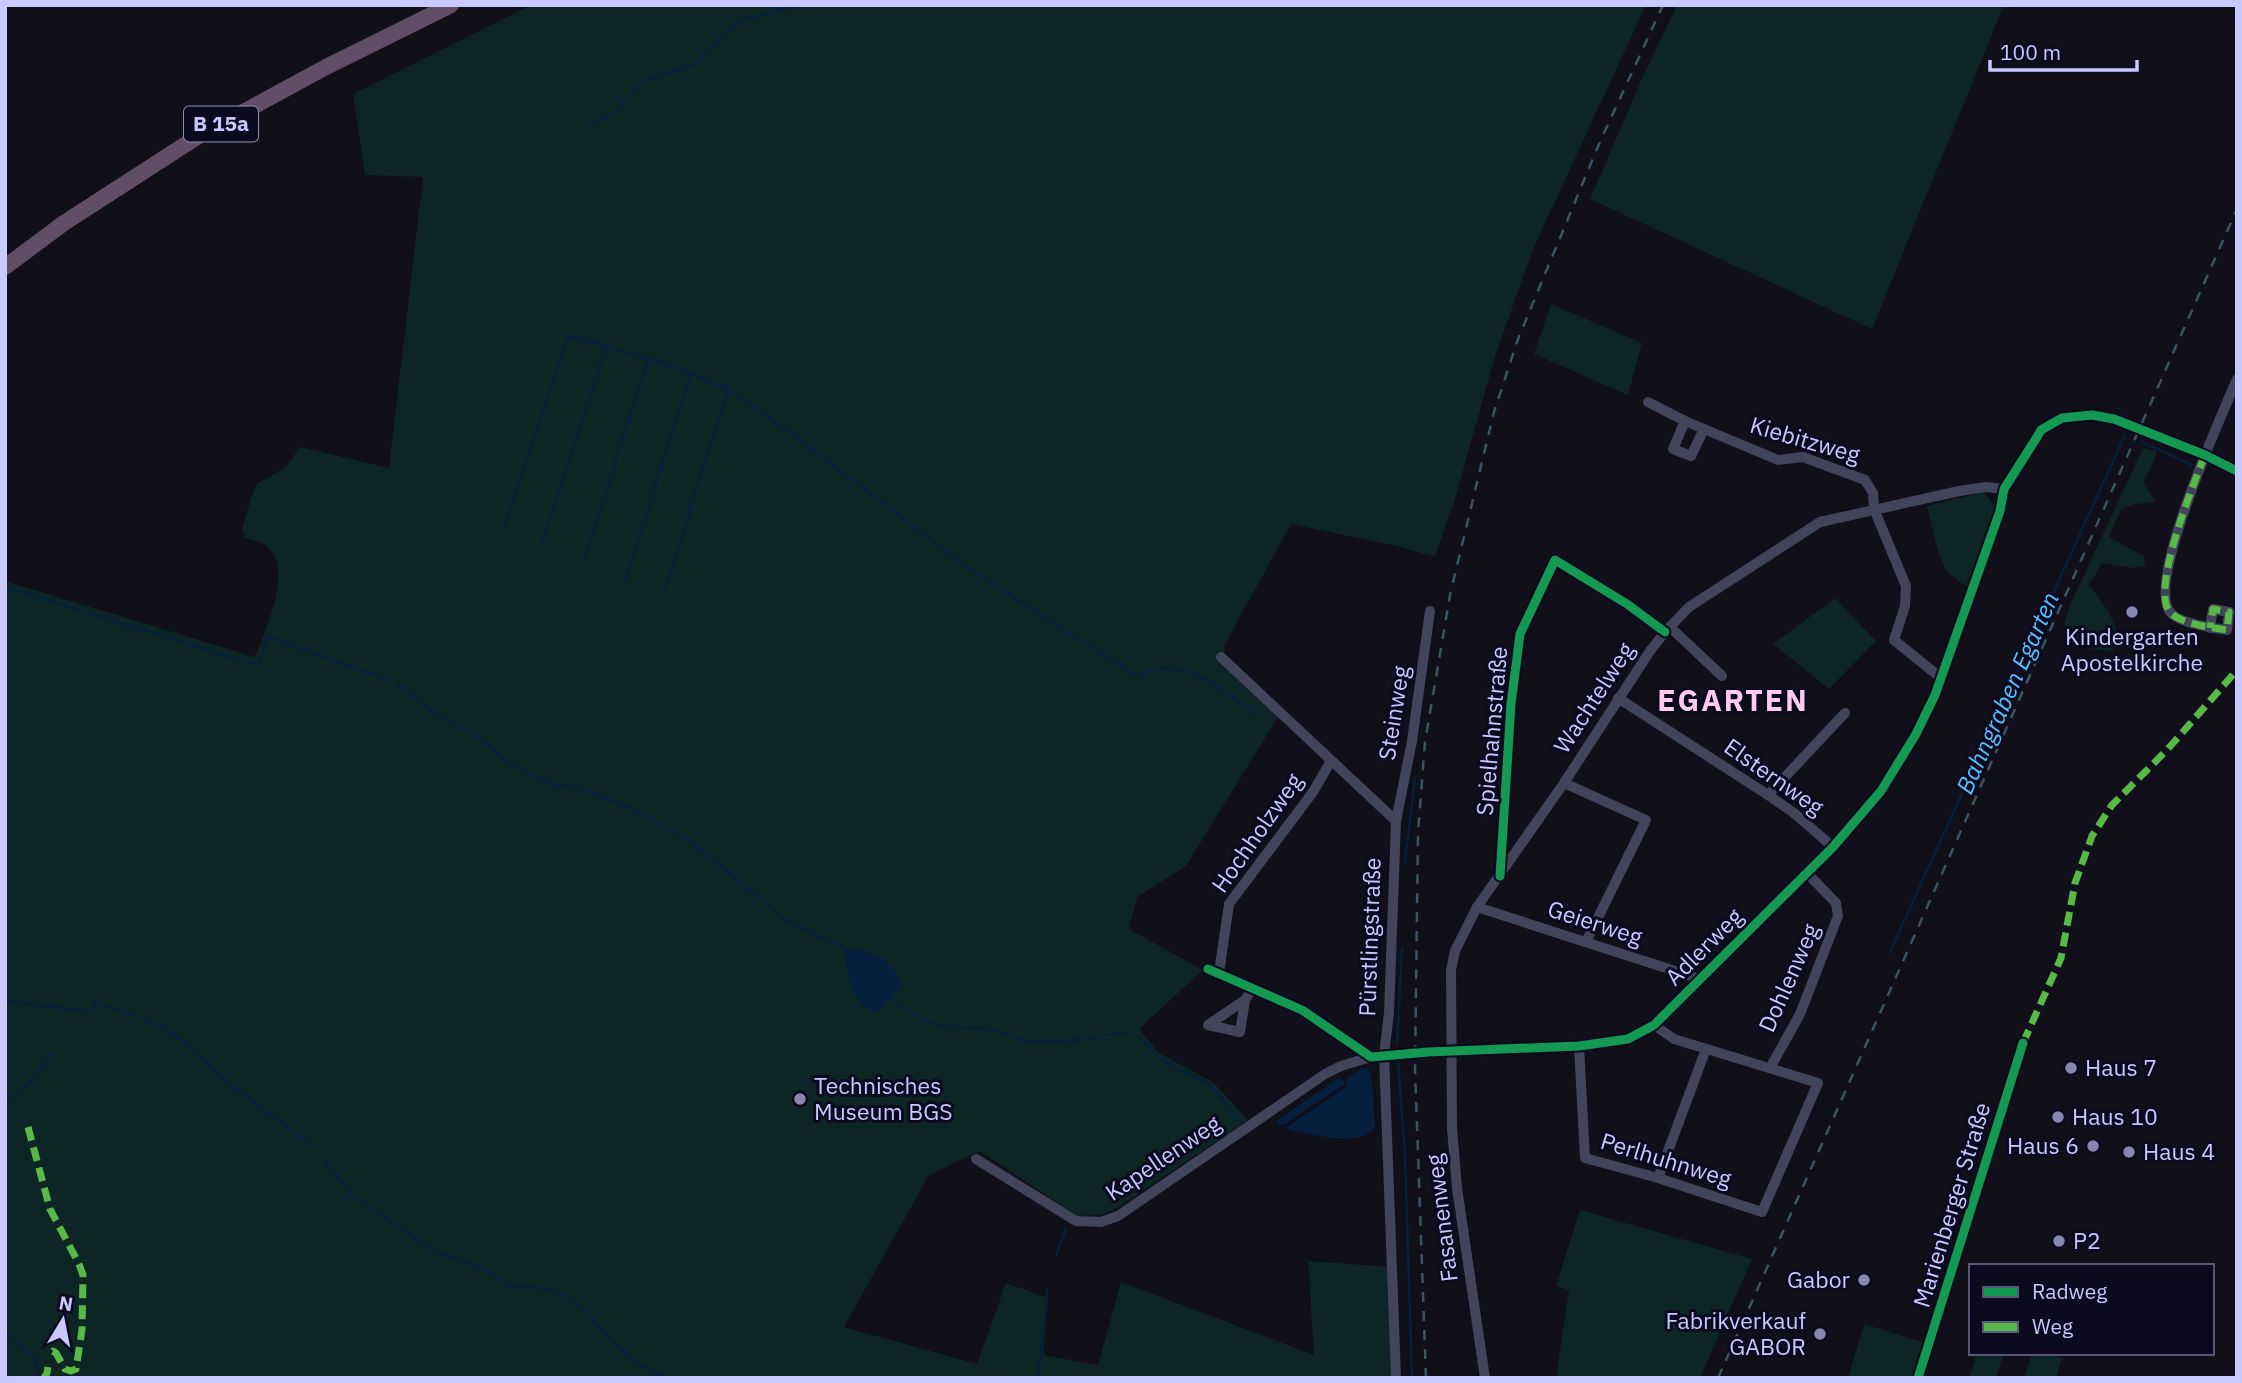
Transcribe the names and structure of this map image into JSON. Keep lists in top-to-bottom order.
{
  "streets": {
    "highway": ["B 15a"],
    "street": [
      "Kiebitzweg",
      "Wachtelweg",
      "Steinweg",
      "Spielhahnstraße",
      "Elsternweg",
      "Hochholzweg",
      "Geierweg",
      "Pürstlingstraße",
      "Adlerweg",
      "Dohlenweg",
      "Kapellenweg",
      "Perlhuhnweg",
      "Marienberger Straße",
      "Fasanenweg"
    ]
  },
  "crossings": [
    ["Kiebitzweg", "Wachtelweg"],
    ["Wachtelweg", "Spielhahnstraße"],
    ["Wachtelweg", "Elsternweg"],
    ["Wachtelweg", "Geierweg"],
    ["Wachtelweg", "Adlerweg"],
    ["Wachtelweg", "Fasanenweg"],
    ["Steinweg", "Pürstlingstraße"],
    ["Elsternweg", "Adlerweg"],
    ["Geierweg", "Adlerweg"],
    ["Pürstlingstraße", "Adlerweg"],
    ["Adlerweg", "Dohlenweg"],
    ["Adlerweg", "Kapellenweg"],
    ["Adlerweg", "Perlhuhnweg"],
    ["Adlerweg", "Fasanenweg"],
    ["Dohlenweg", "Perlhuhnweg"]
  ],
  "districts": ["EGARTEN"],
  "water": ["Bahngraben Egarten"],
  "places": [
    "Kindergarten Apostelkirche",
    "Haus 7",
    "Technisches Museum BGS",
    "Haus 10",
    "Haus 6",
    "Haus 4",
    "P2",
    "Gabor",
    "Fabrikverkauf GABOR"
  ],
  "legend": ["Radweg", "Weg"],
  "scale_bar": "100 m",
  "north": "top"
}
